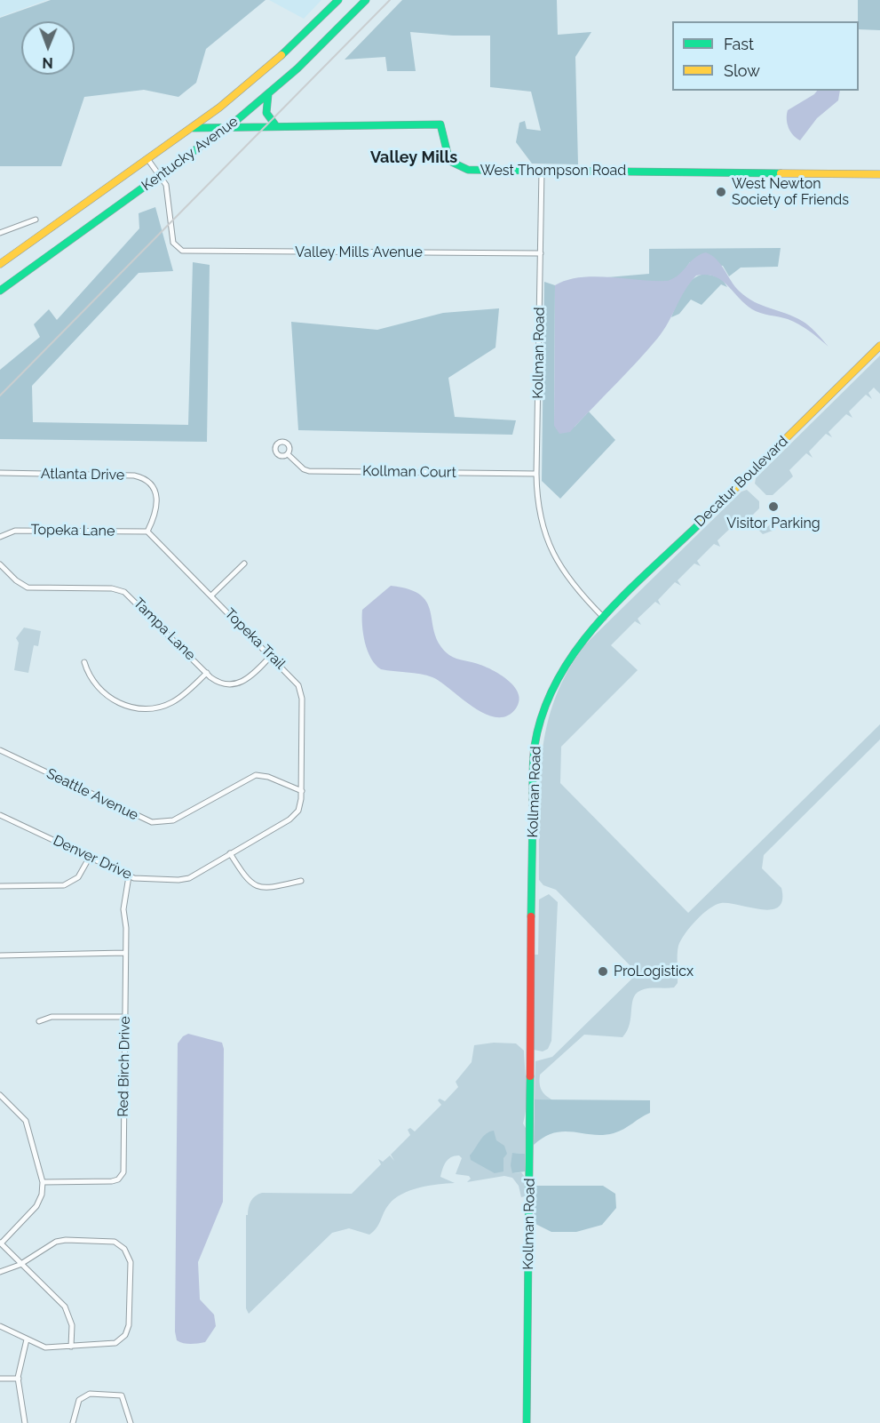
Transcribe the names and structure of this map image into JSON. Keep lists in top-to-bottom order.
{
  "streets": {
    "street": [
      "Kentucky Avenue",
      "West Thompson Road",
      "Valley Mills Avenue",
      "Kollman Road",
      "Kollman Court",
      "Atlanta Drive",
      "Decatur Boulevard",
      "Topeka Lane",
      "Tampa Lane",
      "Topeka Trail",
      "Seattle Avenue",
      "Denver Drive",
      "Red Birch Drive"
    ]
  },
  "crossings": [
    ["Kentucky Avenue", "West Thompson Road"],
    ["Kentucky Avenue", "Valley Mills Avenue"],
    ["West Thompson Road", "Kollman Road"],
    ["Valley Mills Avenue", "Kollman Road"],
    ["Kollman Road", "Kollman Court"],
    ["Kollman Road", "Decatur Boulevard"],
    ["Atlanta Drive", "Topeka Lane"],
    ["Atlanta Drive", "Topeka Trail"],
    ["Topeka Lane", "Topeka Trail"],
    ["Tampa Lane", "Topeka Trail"],
    ["Topeka Trail", "Seattle Avenue"],
    ["Topeka Trail", "Denver Drive"],
    ["Denver Drive", "Red Birch Drive"]
  ],
  "districts": ["Valley Mills"],
  "places": ["West Newton Society of Friends", "Visitor Parking", "ProLogisticx"],
  "legend": ["Fast", "Slow"],
  "north": "bottom"
}
